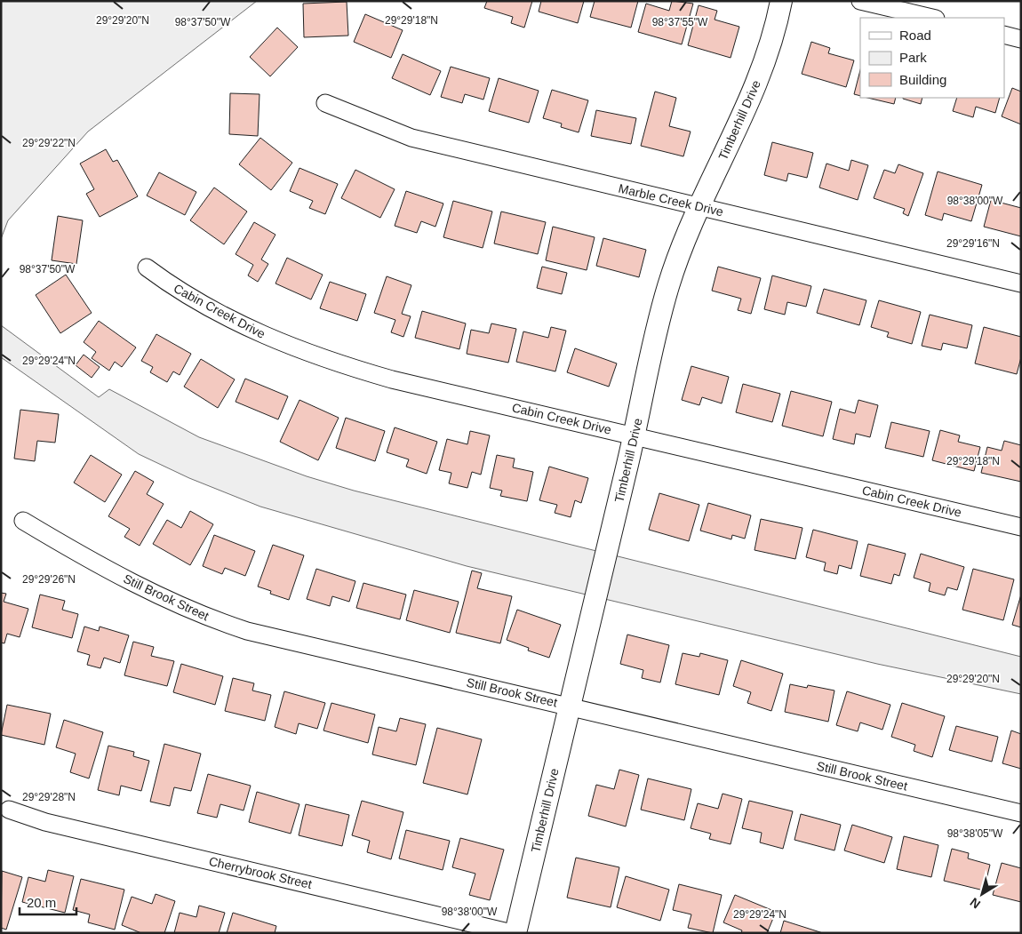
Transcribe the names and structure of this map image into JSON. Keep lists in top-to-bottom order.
{
  "streets": {
    "street": [
      "Timberhill Drive",
      "Marble Creek Drive",
      "Cabin Creek Drive",
      "Still Brook Street",
      "Cherrybrook Street"
    ]
  },
  "crossings": [
    ["Timberhill Drive", "Marble Creek Drive"],
    ["Timberhill Drive", "Cabin Creek Drive"],
    ["Timberhill Drive", "Still Brook Street"],
    ["Timberhill Drive", "Cherrybrook Street"]
  ],
  "legend": ["Road", "Park", "Building"],
  "scale_bar": "20 m",
  "north": "bottom left",
  "coordinates": [
    "29°29'20\"N",
    "29°29'18\"N",
    "98°37'50\"W",
    "98°37'55\"W",
    "29°29'22\"N",
    "98°38'00\"W",
    "29°29'16\"N",
    "29°29'24\"N",
    "29°29'26\"N",
    "29°29'28\"N",
    "98°38'05\"W"
  ]
}
